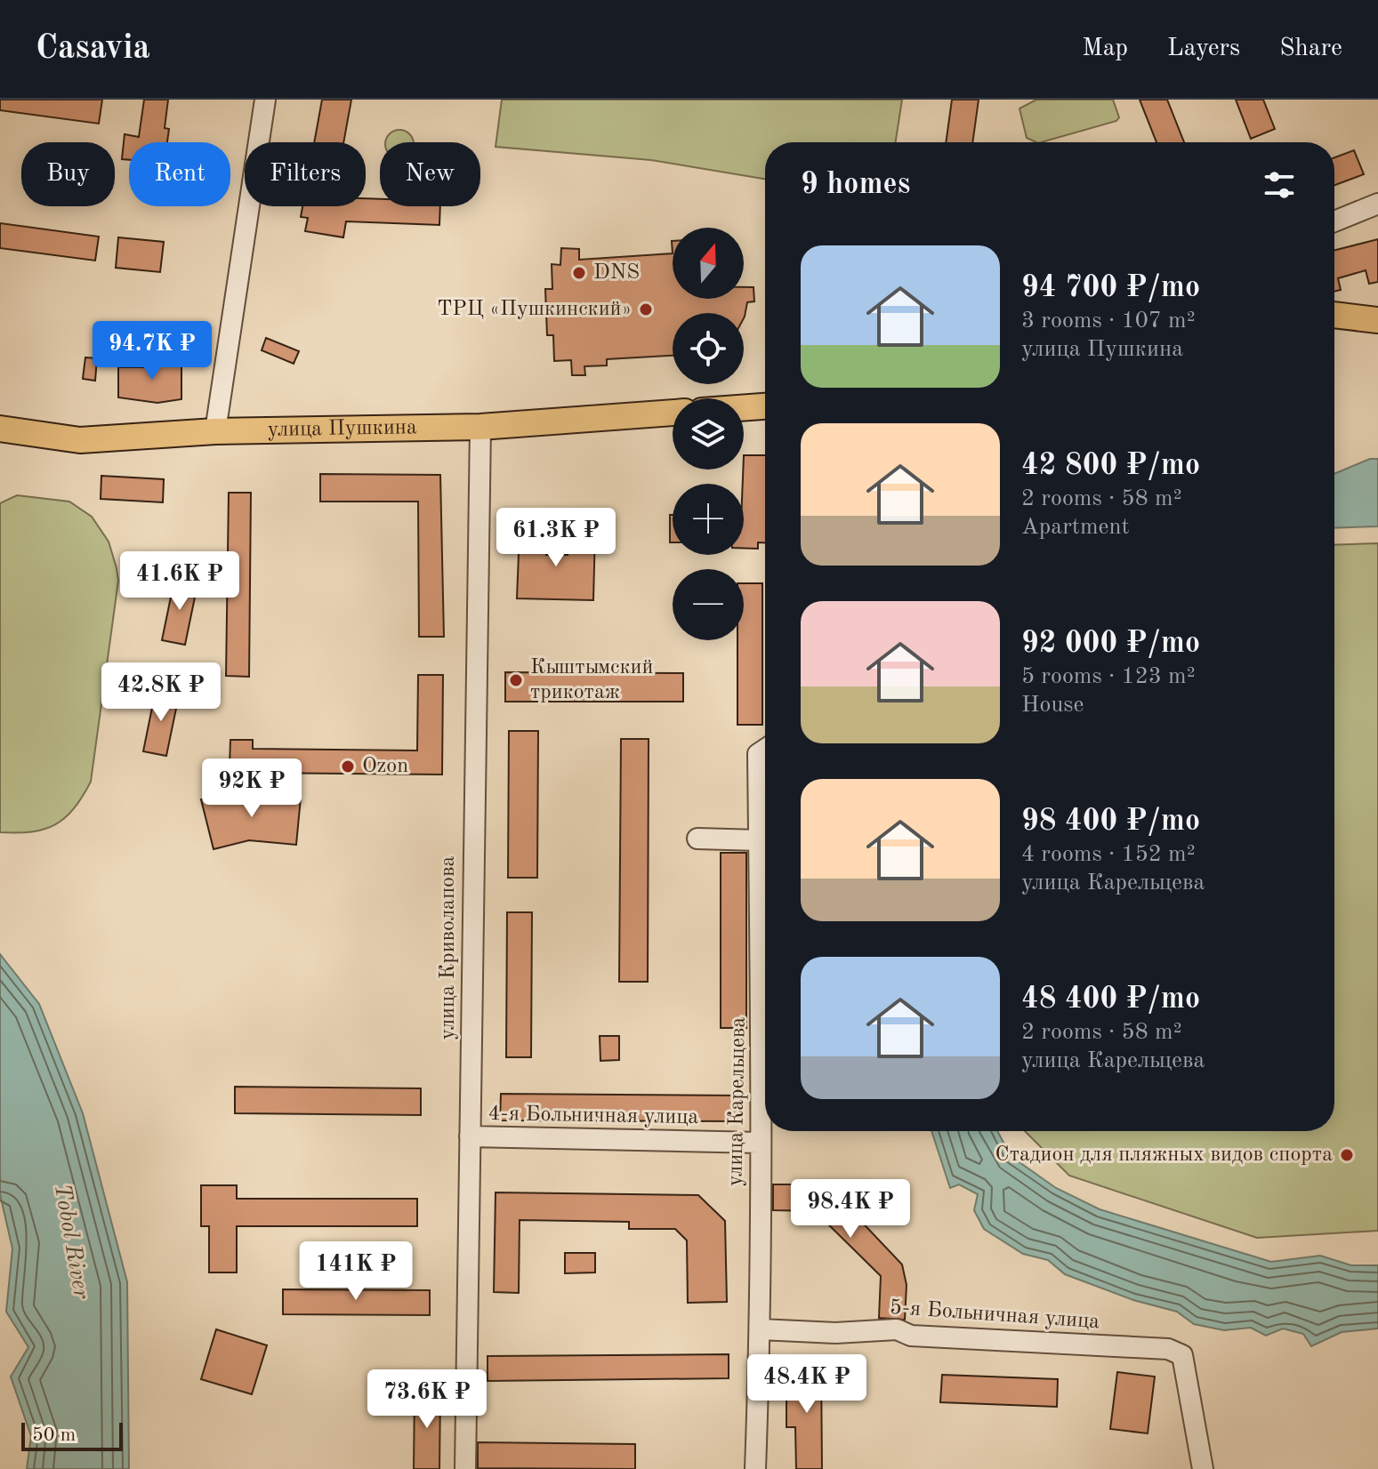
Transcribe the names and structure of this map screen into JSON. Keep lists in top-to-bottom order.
{
  "streets": {
    "main road": ["улица Пушкина"],
    "street": [
      "улица Криволапова",
      "улица Карельцева",
      "4-я Больничная улица",
      "5-я Больничная улица"
    ]
  },
  "crossings": [
    ["улица Пушкина", "улица Криволапова"],
    ["улица Криволапова", "4-я Больничная улица"],
    ["улица Карельцева", "4-я Больничная улица"],
    ["улица Карельцева", "5-я Больничная улица"]
  ],
  "water": ["Tobol River"],
  "places": [
    "DNS",
    "ТРЦ «Пушкинский»",
    "Кыштымский трикотаж",
    "Ozon",
    "Стадион для пляжных видов спорта"
  ],
  "scale_bar": "50 m",
  "north": "top",
  "page": {
    "header": "Casavia",
    "nav": ["Map", "Layers", "Share"],
    "chip": [
      "Buy",
      "Rent",
      "Filters",
      "New"
    ],
    "heading": "9 homes",
    "map_buttons": ["+", "−"],
    "list": [
      {
        "name": "94 700 ₽/mo",
        "note": "3 rooms · 107 m² · улица Пушкина"
      },
      {
        "name": "42 800 ₽/mo",
        "note": "2 rooms · 58 m² · Apartment"
      },
      {
        "name": "92 000 ₽/mo",
        "note": "5 rooms · 123 m² · House"
      },
      {
        "name": "98 400 ₽/mo",
        "note": "4 rooms · 152 m² · улица Карельцева"
      },
      {
        "name": "48 400 ₽/mo",
        "note": "2 rooms · 58 m² · улица Карельцева"
      }
    ],
    "price": [
      "94.7K ₽",
      "61.3K ₽",
      "41.6K ₽",
      "42.8K ₽",
      "92K ₽",
      "98.4K ₽",
      "141K ₽",
      "48.4K ₽",
      "73.6K ₽"
    ],
    "scale": "50 m"
  }
}
